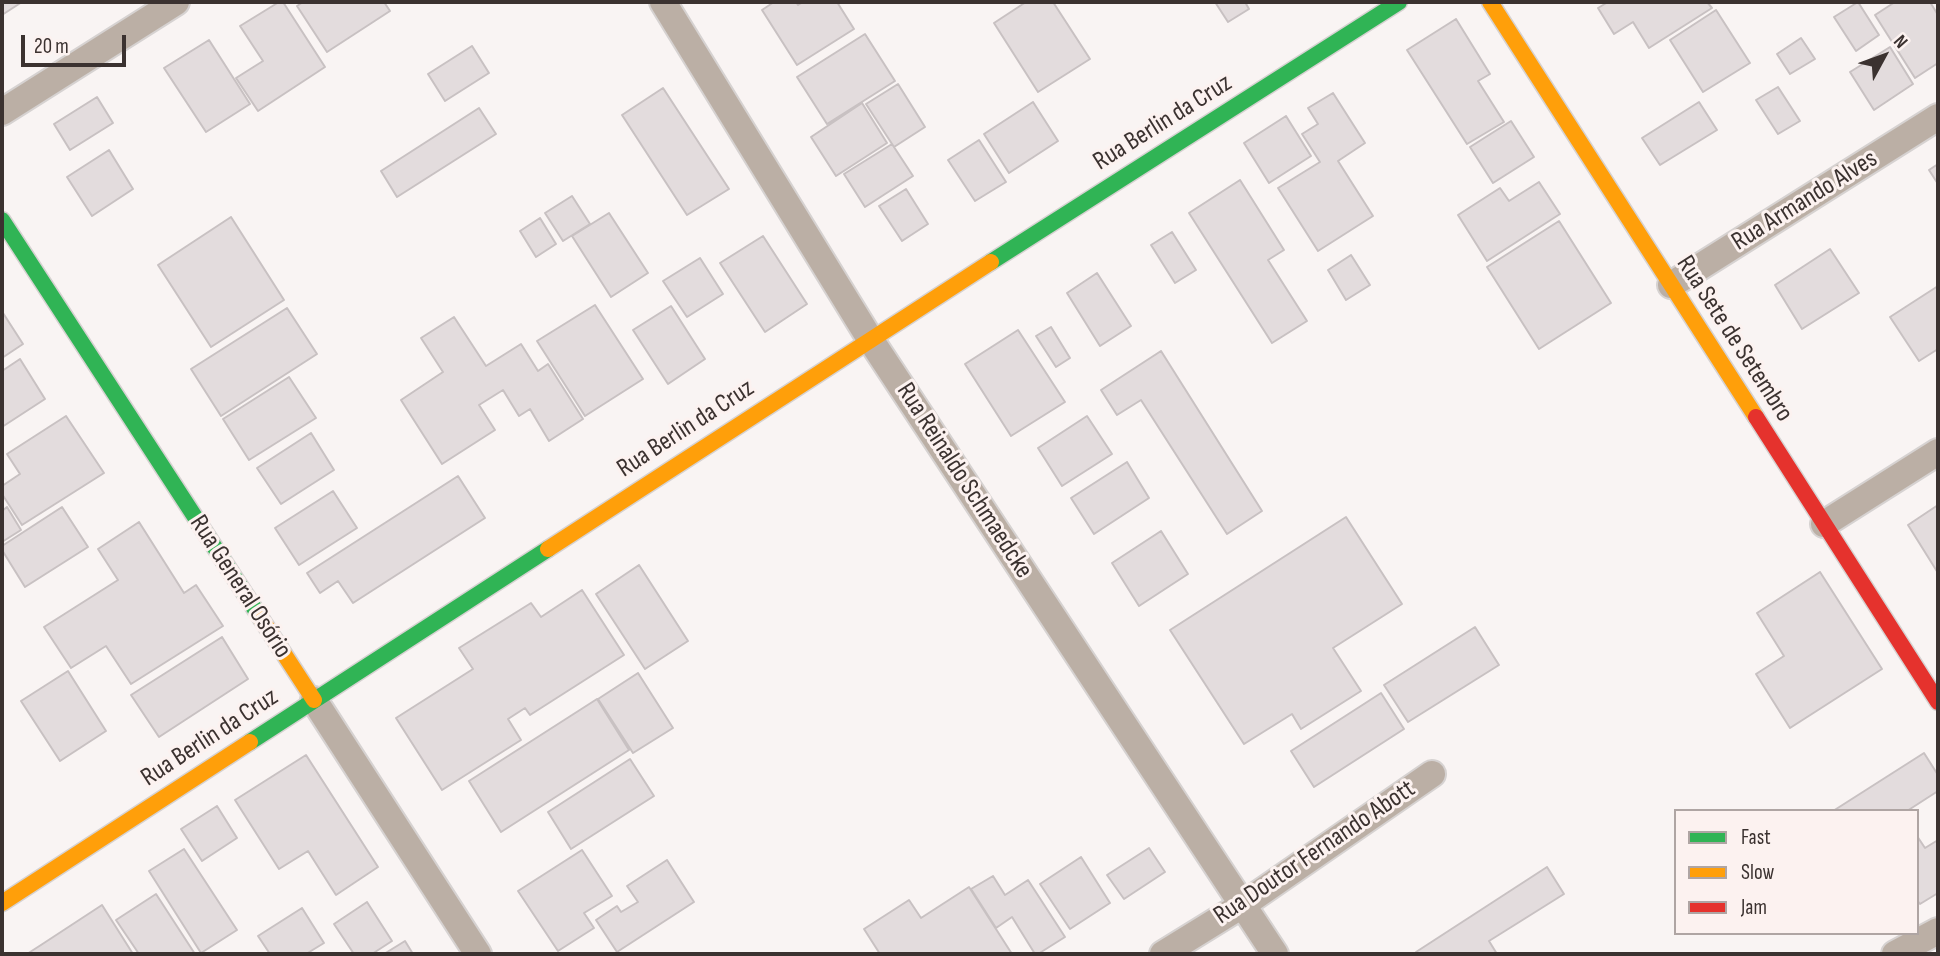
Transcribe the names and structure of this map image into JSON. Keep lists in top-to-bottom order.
{
  "streets": {
    "street": [
      "Rua Berlin da Cruz",
      "Rua Armando Alves",
      "Rua Sete de Setembro",
      "Rua Reinaldo Schmaedcke",
      "Rua General Osório",
      "Rua Doutor Fernando Abott"
    ]
  },
  "crossings": [
    ["Rua Berlin da Cruz", "Rua Reinaldo Schmaedcke"],
    ["Rua Berlin da Cruz", "Rua General Osório"],
    ["Rua Armando Alves", "Rua Sete de Setembro"],
    ["Rua Reinaldo Schmaedcke", "Rua Doutor Fernando Abott"]
  ],
  "legend": ["Fast", "Slow", "Jam"],
  "scale_bar": "20 m",
  "north": "top right"
}
